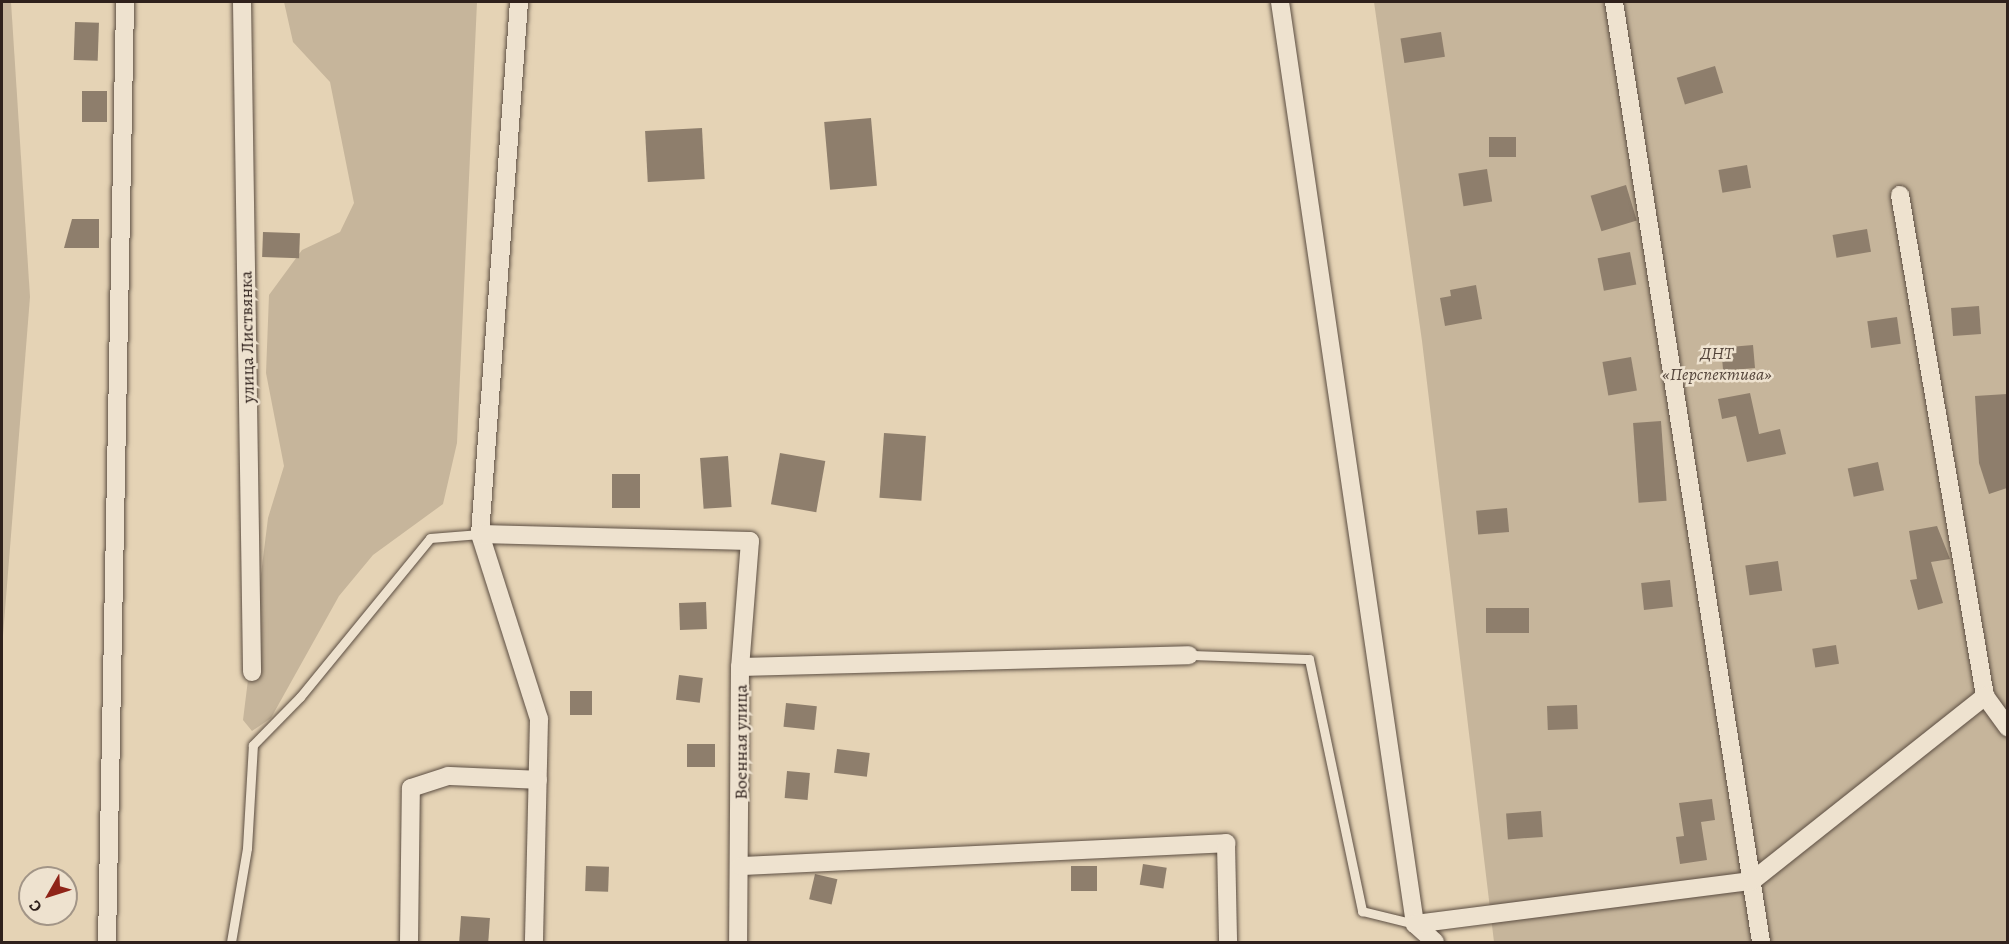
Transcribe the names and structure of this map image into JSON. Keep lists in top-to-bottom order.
{
  "streets": {
    "street": ["улица Листвянка", "Военная улица"]
  },
  "parks": ["ДНТ «Перспектива»"],
  "north": "bottom left"
}
